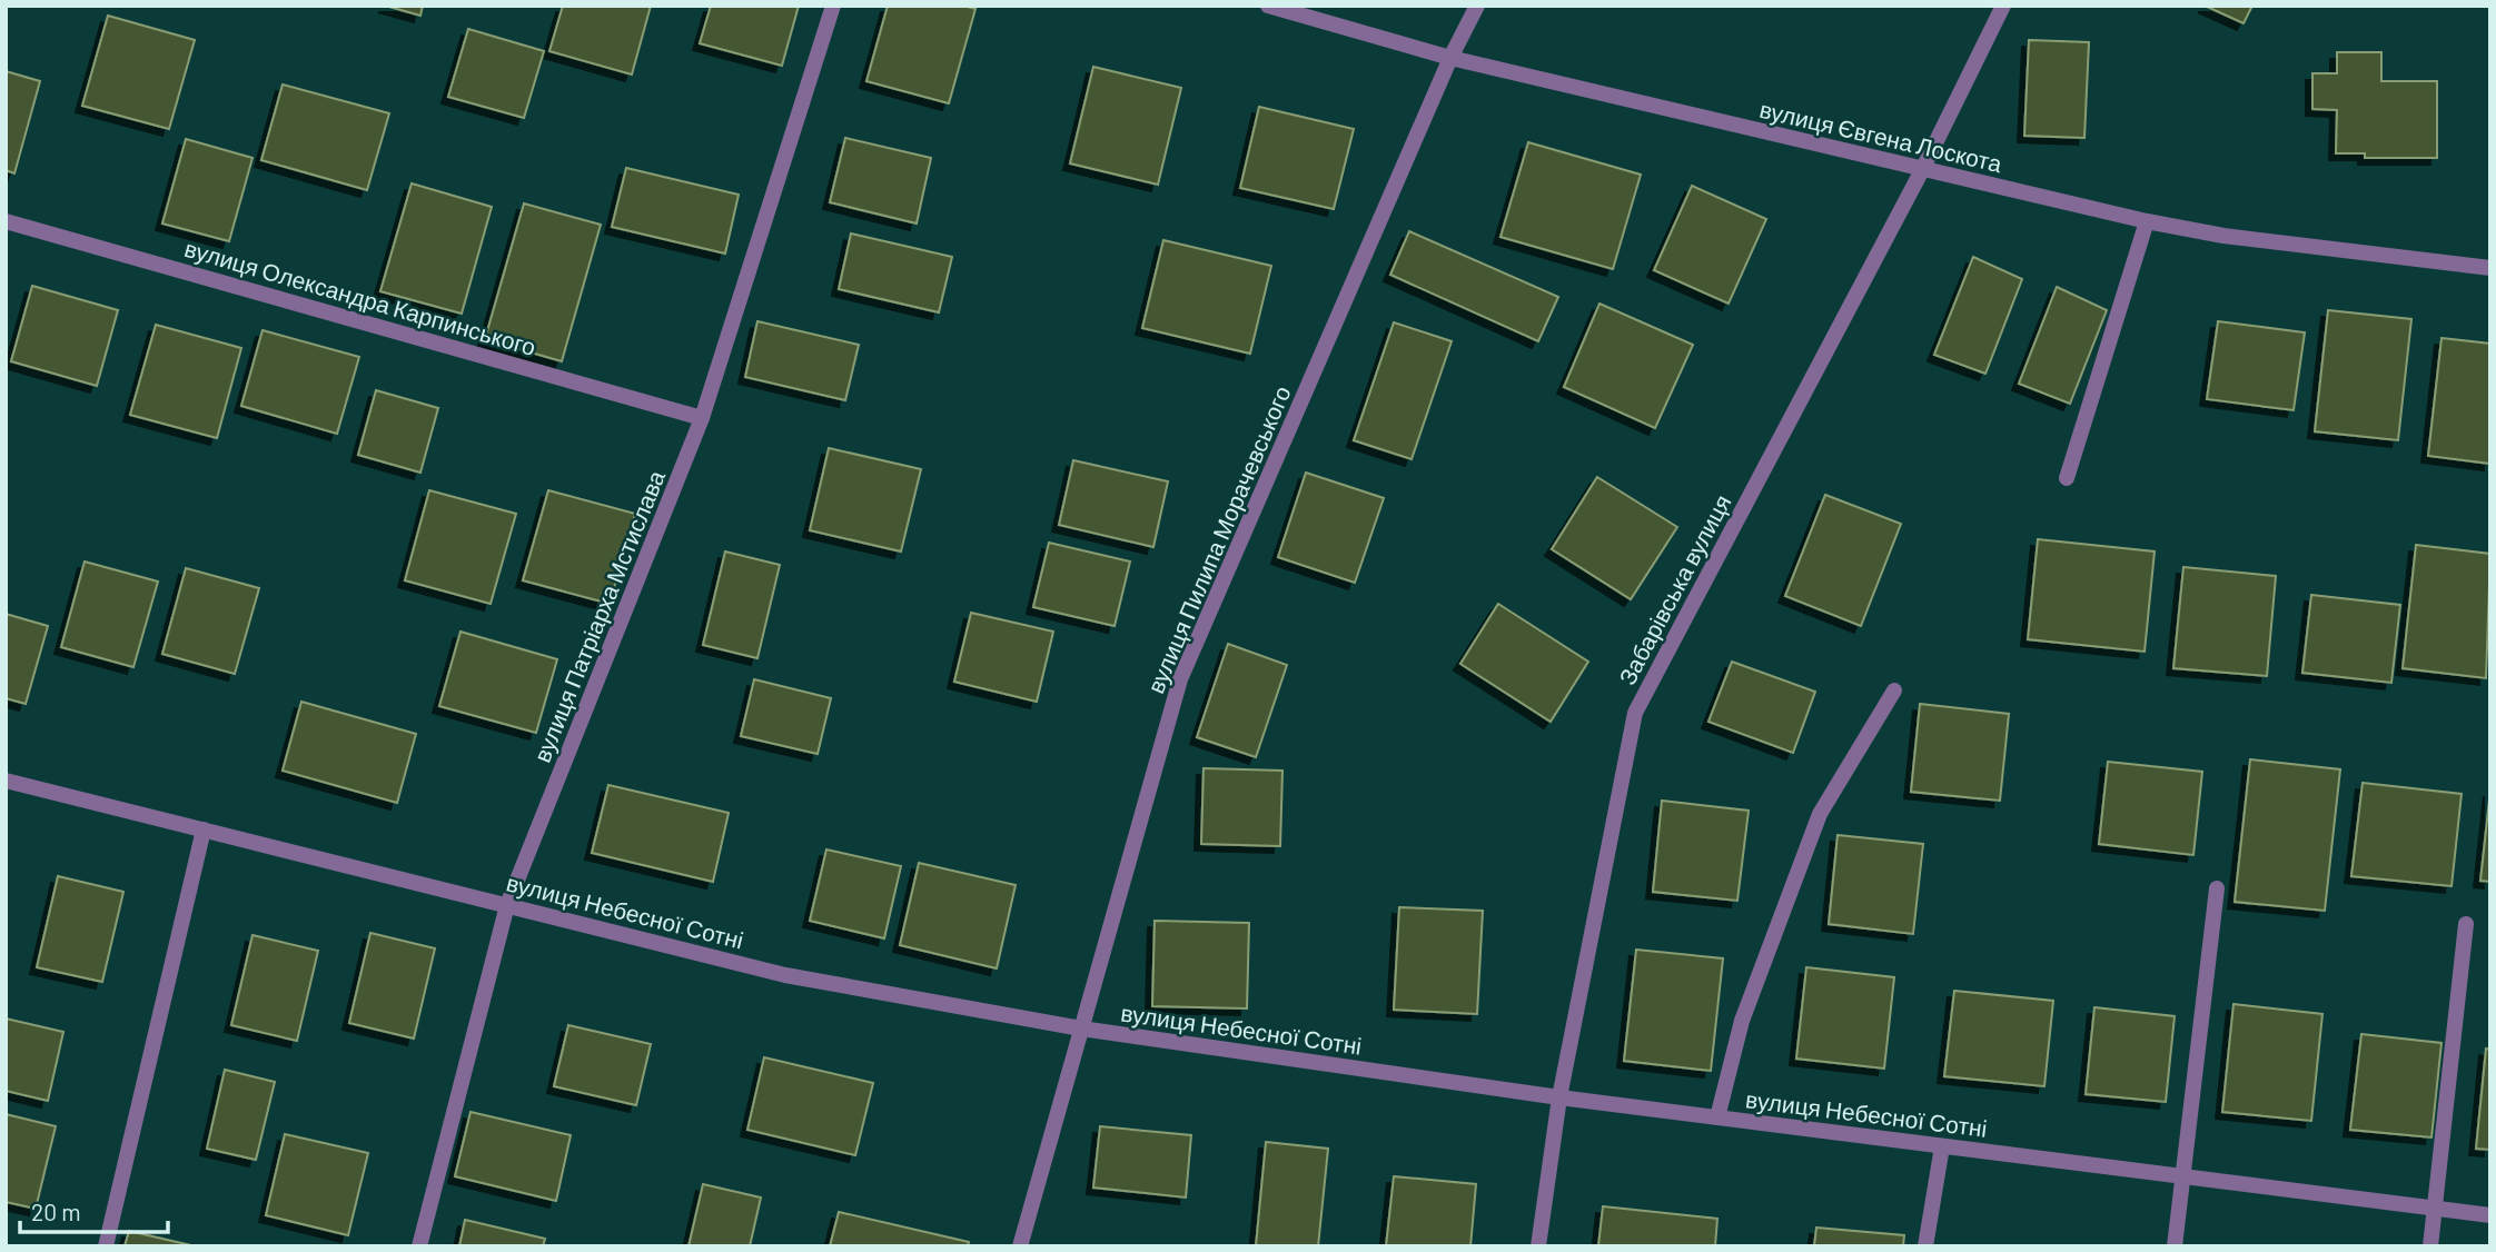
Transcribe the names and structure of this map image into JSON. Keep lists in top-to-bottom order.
{
  "streets": {
    "street": [
      "вулиця Євгена Лоскота",
      "вулиця Олександра Карпинського",
      "вулиця Пилипа Морачевського",
      "Забарівська вулиця",
      "вулиця Патріарха Мстислава",
      "вулиця Небесної Сотні"
    ]
  },
  "crossings": [
    ["вулиця Євгена Лоскота", "вулиця Пилипа Морачевського"],
    ["вулиця Євгена Лоскота", "Забарівська вулиця"],
    ["вулиця Олександра Карпинського", "вулиця Патріарха Мстислава"],
    ["вулиця Пилипа Морачевського", "вулиця Небесної Сотні"],
    ["Забарівська вулиця", "вулиця Небесної Сотні"],
    ["вулиця Патріарха Мстислава", "вулиця Небесної Сотні"]
  ],
  "scale_bar": "20 m"
}
